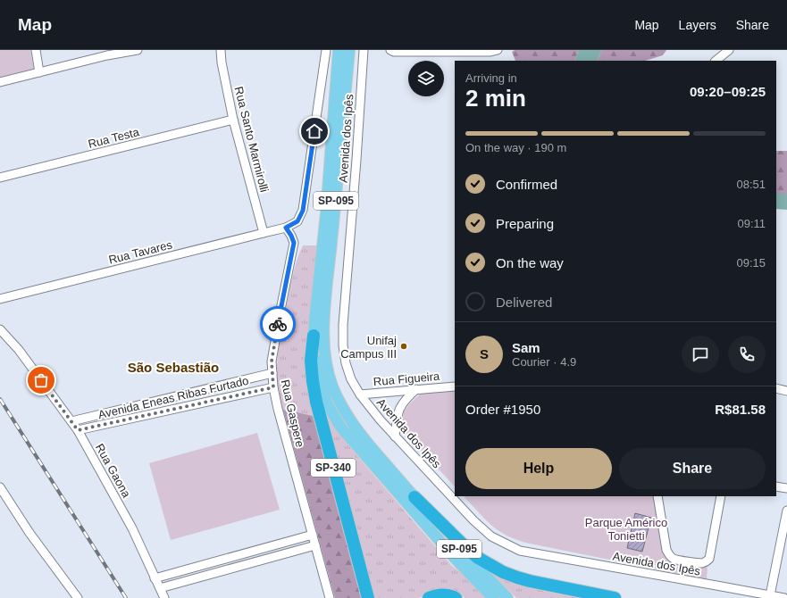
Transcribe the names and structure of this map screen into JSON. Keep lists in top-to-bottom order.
{
  "streets": {
    "highway": ["SP-340"],
    "main road": ["SP-095"],
    "street": [
      "Rua Testa",
      "Avenida dos Ipês",
      "Rua Santo Marmirolli",
      "Rua Tavares",
      "Rua Figueira",
      "Avenida Eneas Ribas Furtado",
      "Rua Gaspere",
      "Rua Gaona"
    ]
  },
  "crossings": [
    ["Rua Testa", "Rua Santo Marmirolli"],
    ["Avenida dos Ipês", "Rua Figueira"],
    ["Rua Santo Marmirolli", "Rua Tavares"],
    ["SP-095", "SP-340"],
    ["Rua Tavares", "Rua Gaspere"],
    ["Avenida Eneas Ribas Furtado", "Rua Gaspere"],
    ["Avenida Eneas Ribas Furtado", "Rua Gaona"]
  ],
  "districts": ["São Sebastião"],
  "parks": ["Parque Américo Tonietti"],
  "places": ["Unifaj Campus III"],
  "page": {
    "header": "Map",
    "nav": ["Map", "Layers", "Share"],
    "heading": ["2 min", "Arriving in", "09:20–09:25"],
    "panel": [
      "Sam",
      "Courier · 4.9",
      "Order #1950",
      "R$81.58"
    ],
    "bar": "On the way · 190 m",
    "list": [
      ["Confirmed", "08:51"],
      ["Preparing", "09:11"],
      ["On the way", "09:15"],
      "Delivered"
    ],
    "round": "S",
    "buttons": ["Help", "Share"]
  }
}
